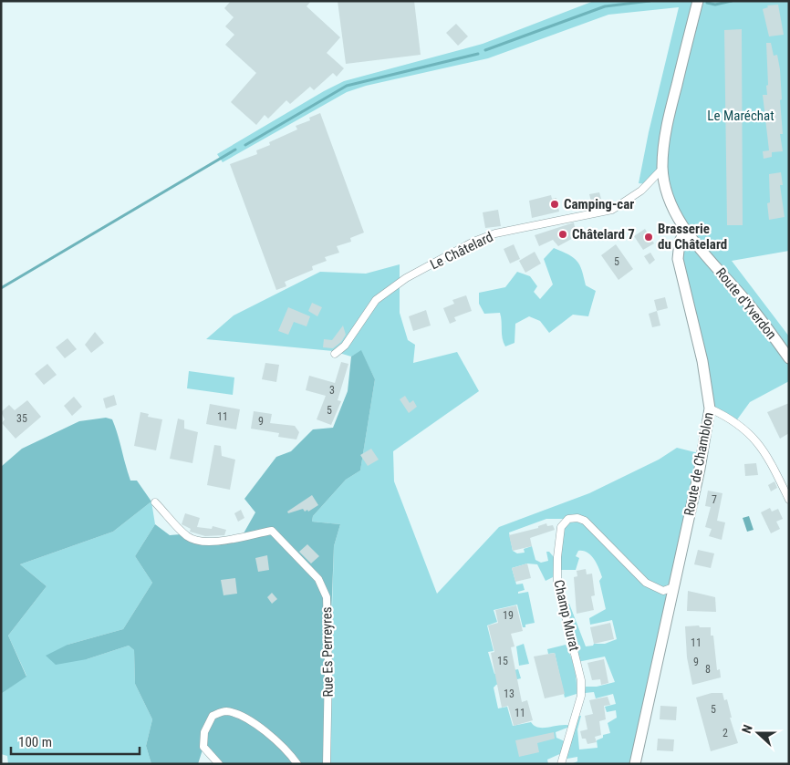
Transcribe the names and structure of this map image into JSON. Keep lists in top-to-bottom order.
{
  "streets": {
    "street": [
      "Le Châtelard",
      "Route d'Yverdon",
      "Route de Chamblon",
      "Champ Murat",
      "Rue Es Perreyres"
    ]
  },
  "crossings": [
    ["Route d'Yverdon", "Route de Chamblon"],
    ["Route de Chamblon", "Champ Murat"]
  ],
  "parks": ["Le Maréchat"],
  "places": ["Camping-car", "Châtelard 7", "Brasserie du Châtelard"],
  "house_numbers": [
    "5",
    "3",
    "5",
    "11",
    "35",
    "9",
    "7",
    "19",
    "11",
    "15",
    "9",
    "8",
    "13",
    "5",
    "11",
    "2"
  ],
  "scale_bar": "100 m",
  "north": "left"
}
